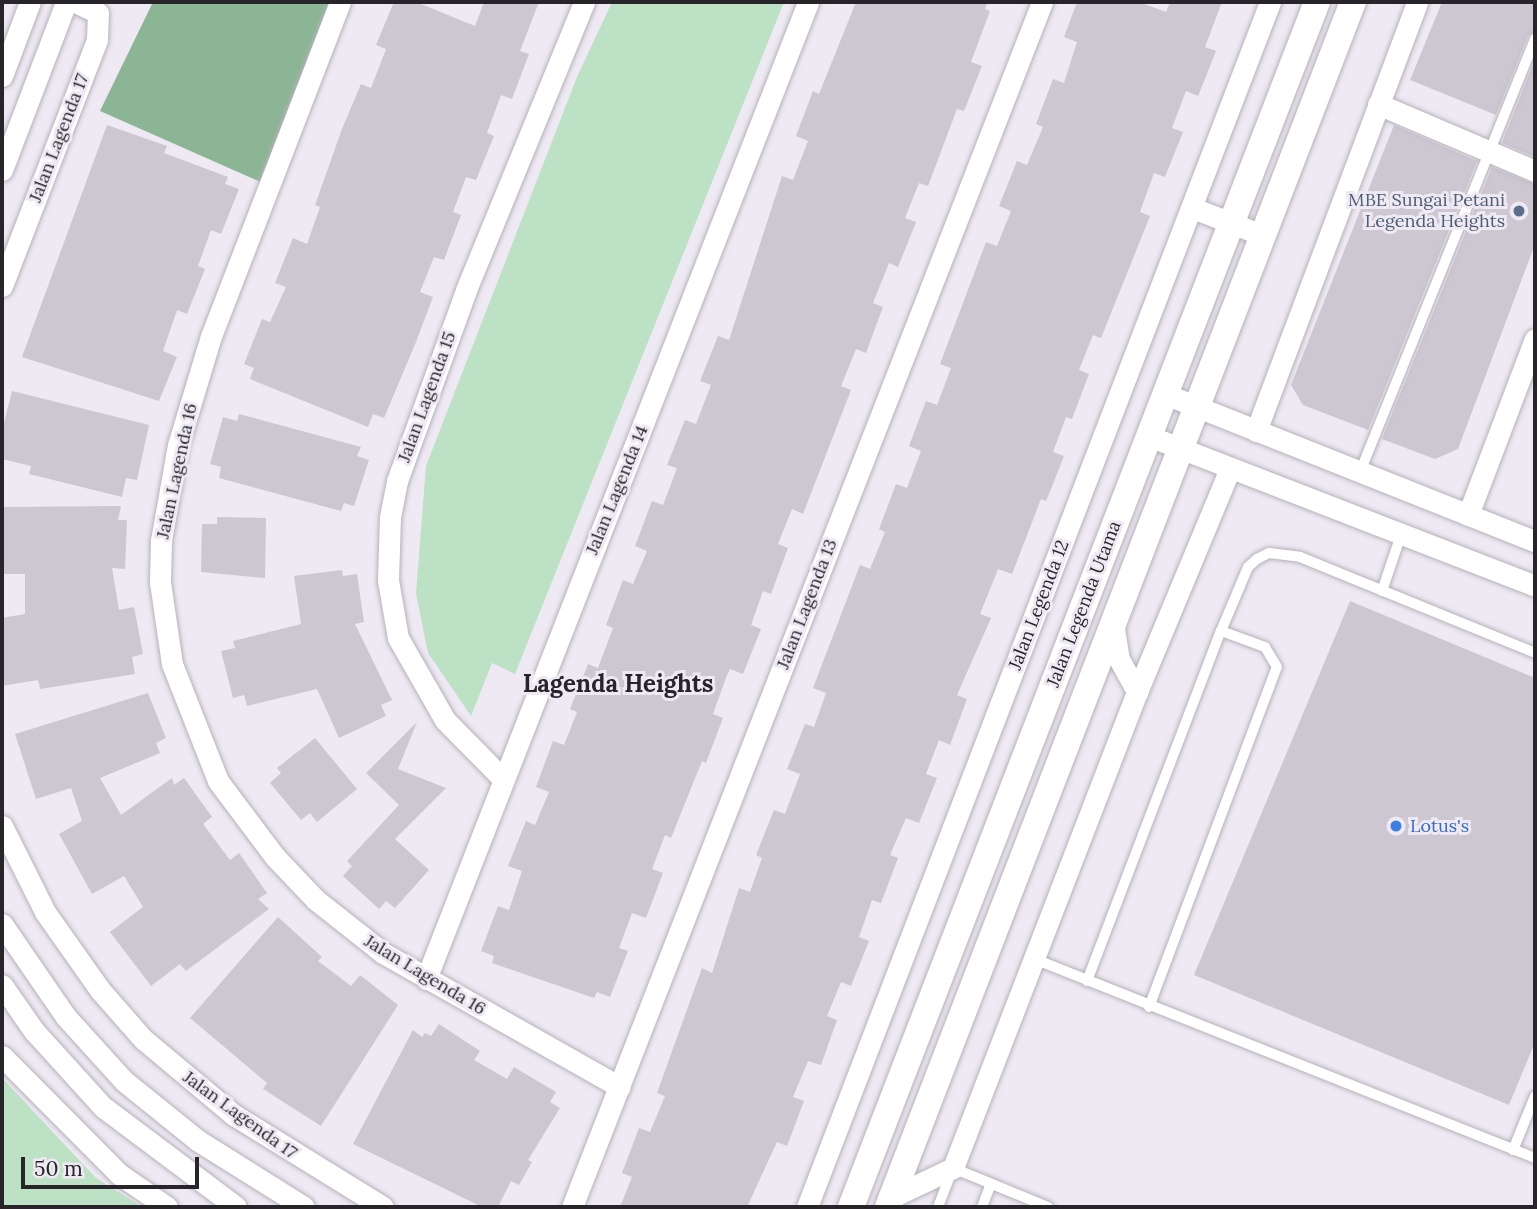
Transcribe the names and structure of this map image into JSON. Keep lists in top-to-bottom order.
{
  "streets": {
    "street": [
      "Jalan Lagenda 17",
      "Jalan Lagenda 15",
      "Jalan Lagenda 16",
      "Jalan Lagenda 14",
      "Jalan Lagenda 13",
      "Jalan Legenda Utama",
      "Jalan Legenda 12"
    ]
  },
  "crossings": [
    ["Jalan Lagenda 15", "Jalan Lagenda 14"],
    ["Jalan Lagenda 16", "Jalan Lagenda 14"],
    ["Jalan Lagenda 16", "Jalan Lagenda 13"]
  ],
  "districts": ["Lagenda Heights"],
  "places": ["MBE Sungai Petani Legenda Heights", "Lotus's"],
  "scale_bar": "50 m"
}
